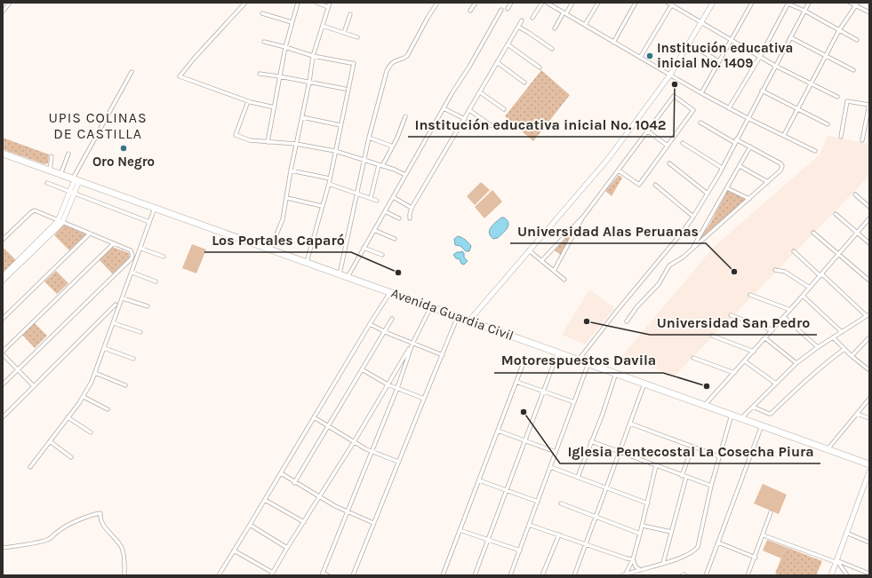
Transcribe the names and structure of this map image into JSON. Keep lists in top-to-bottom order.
{
  "streets": {
    "highway": ["Avenida Guardia Civil"]
  },
  "districts": ["UPIS COLINAS DE CASTILLA"],
  "places": [
    "Institución educativa inicial No. 1409",
    "Institución educativa inicial No. 1042",
    "Oro Negro",
    "Universidad Alas Peruanas",
    "Los Portales Caparó",
    "Universidad San Pedro",
    "Motorespuestos Davila",
    "Iglesia Pentecostal La Cosecha Piura"
  ]
}
